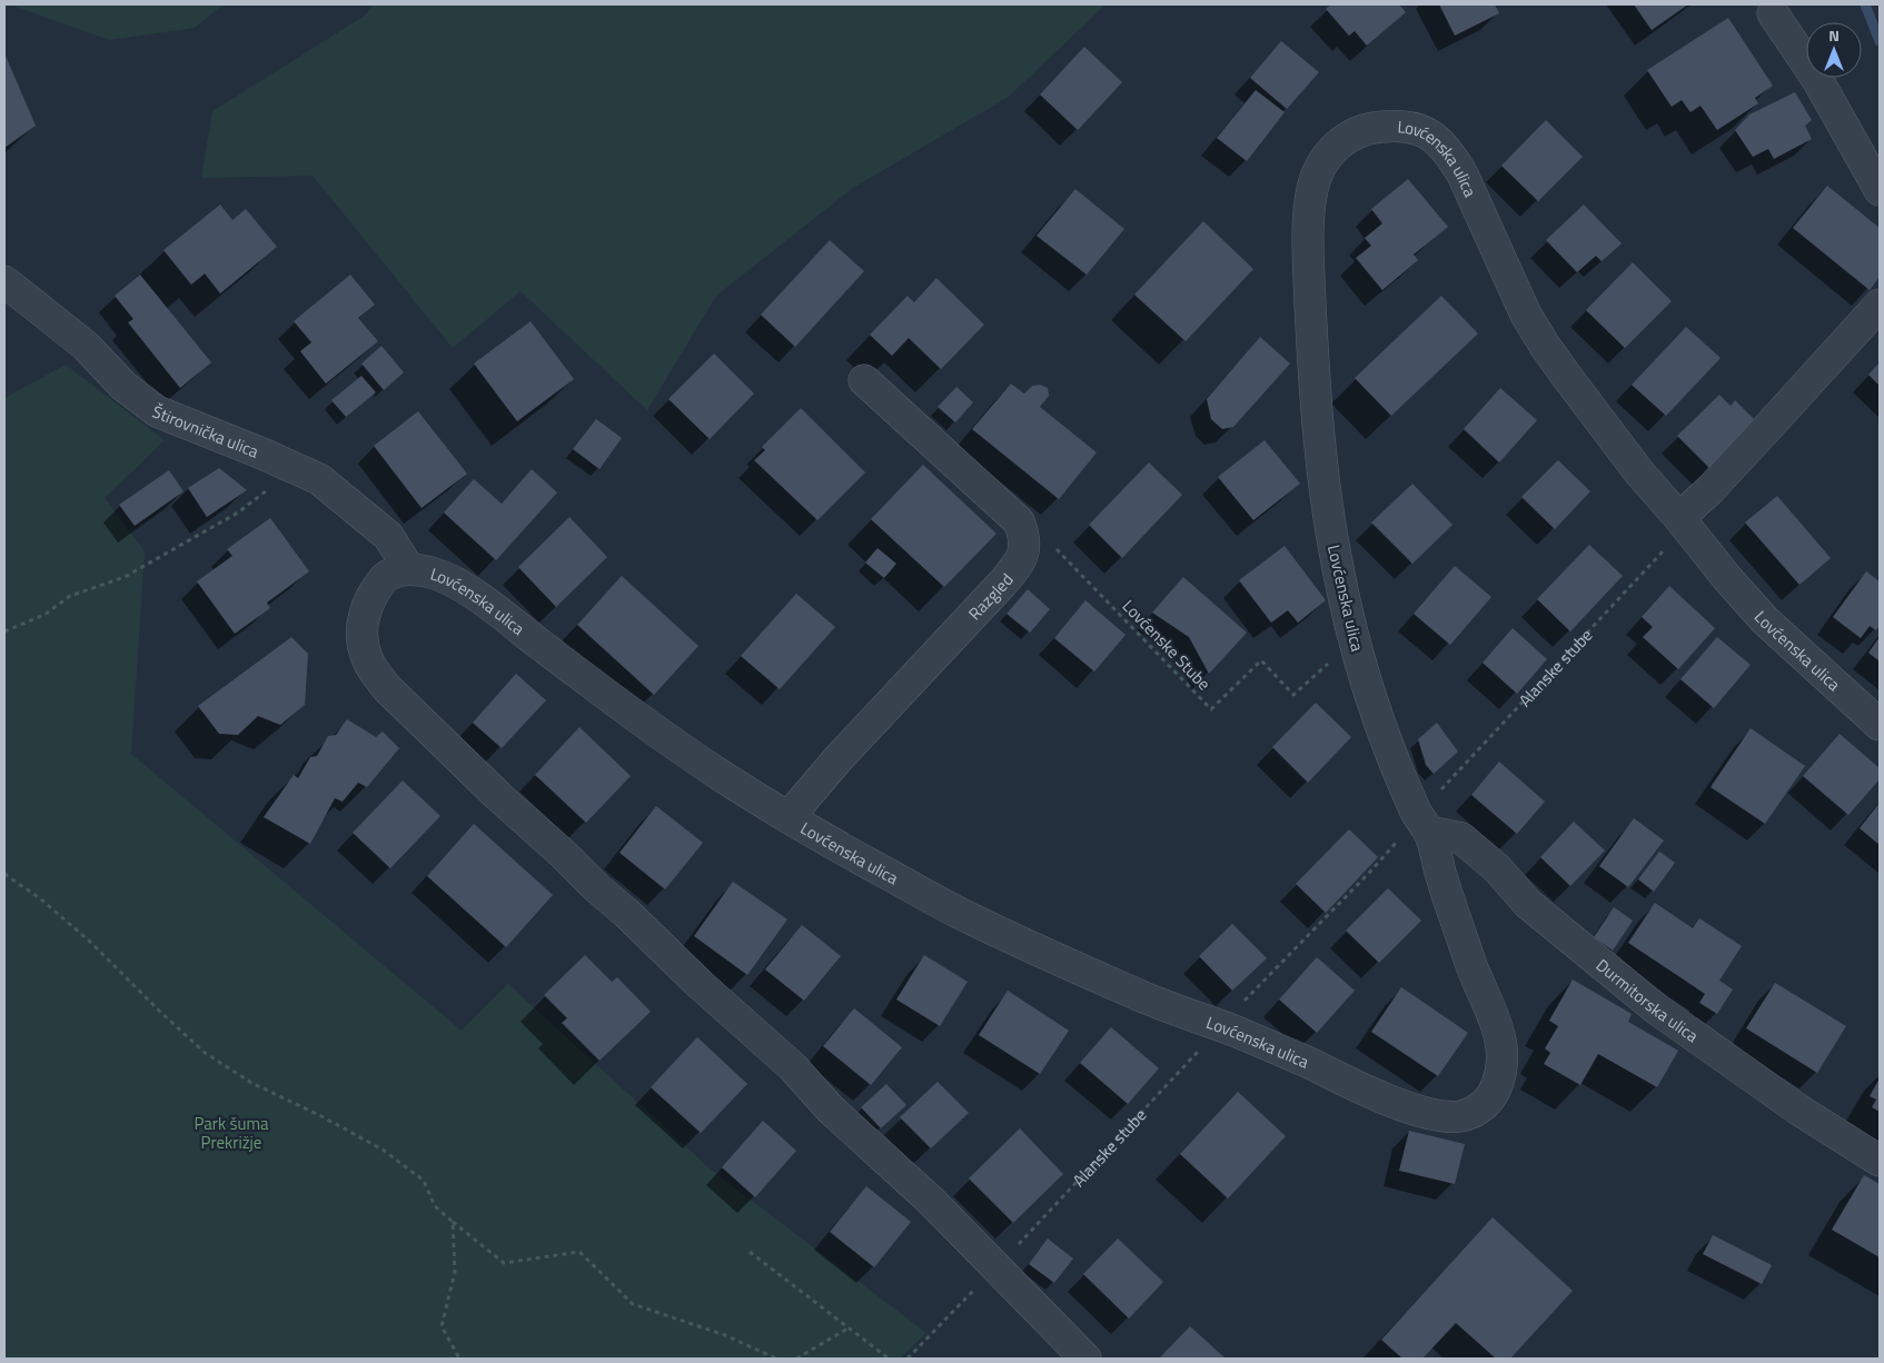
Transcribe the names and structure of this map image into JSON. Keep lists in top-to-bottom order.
{
  "streets": {
    "street": [
      "Lovćenska ulica",
      "Štirovnička ulica",
      "Razgled",
      "Durmitorska ulica"
    ],
    "path": ["Lovćenske Stube", "Alanske stube"]
  },
  "crossings": [
    ["Lovćenska ulica", "Štirovnička ulica"],
    ["Lovćenska ulica", "Razgled"],
    ["Lovćenska ulica", "Lovćenske Stube"],
    ["Lovćenska ulica", "Durmitorska ulica"],
    ["Razgled", "Lovćenske Stube"]
  ],
  "parks": ["Park šuma Prekrižje"],
  "north": "top"
}
